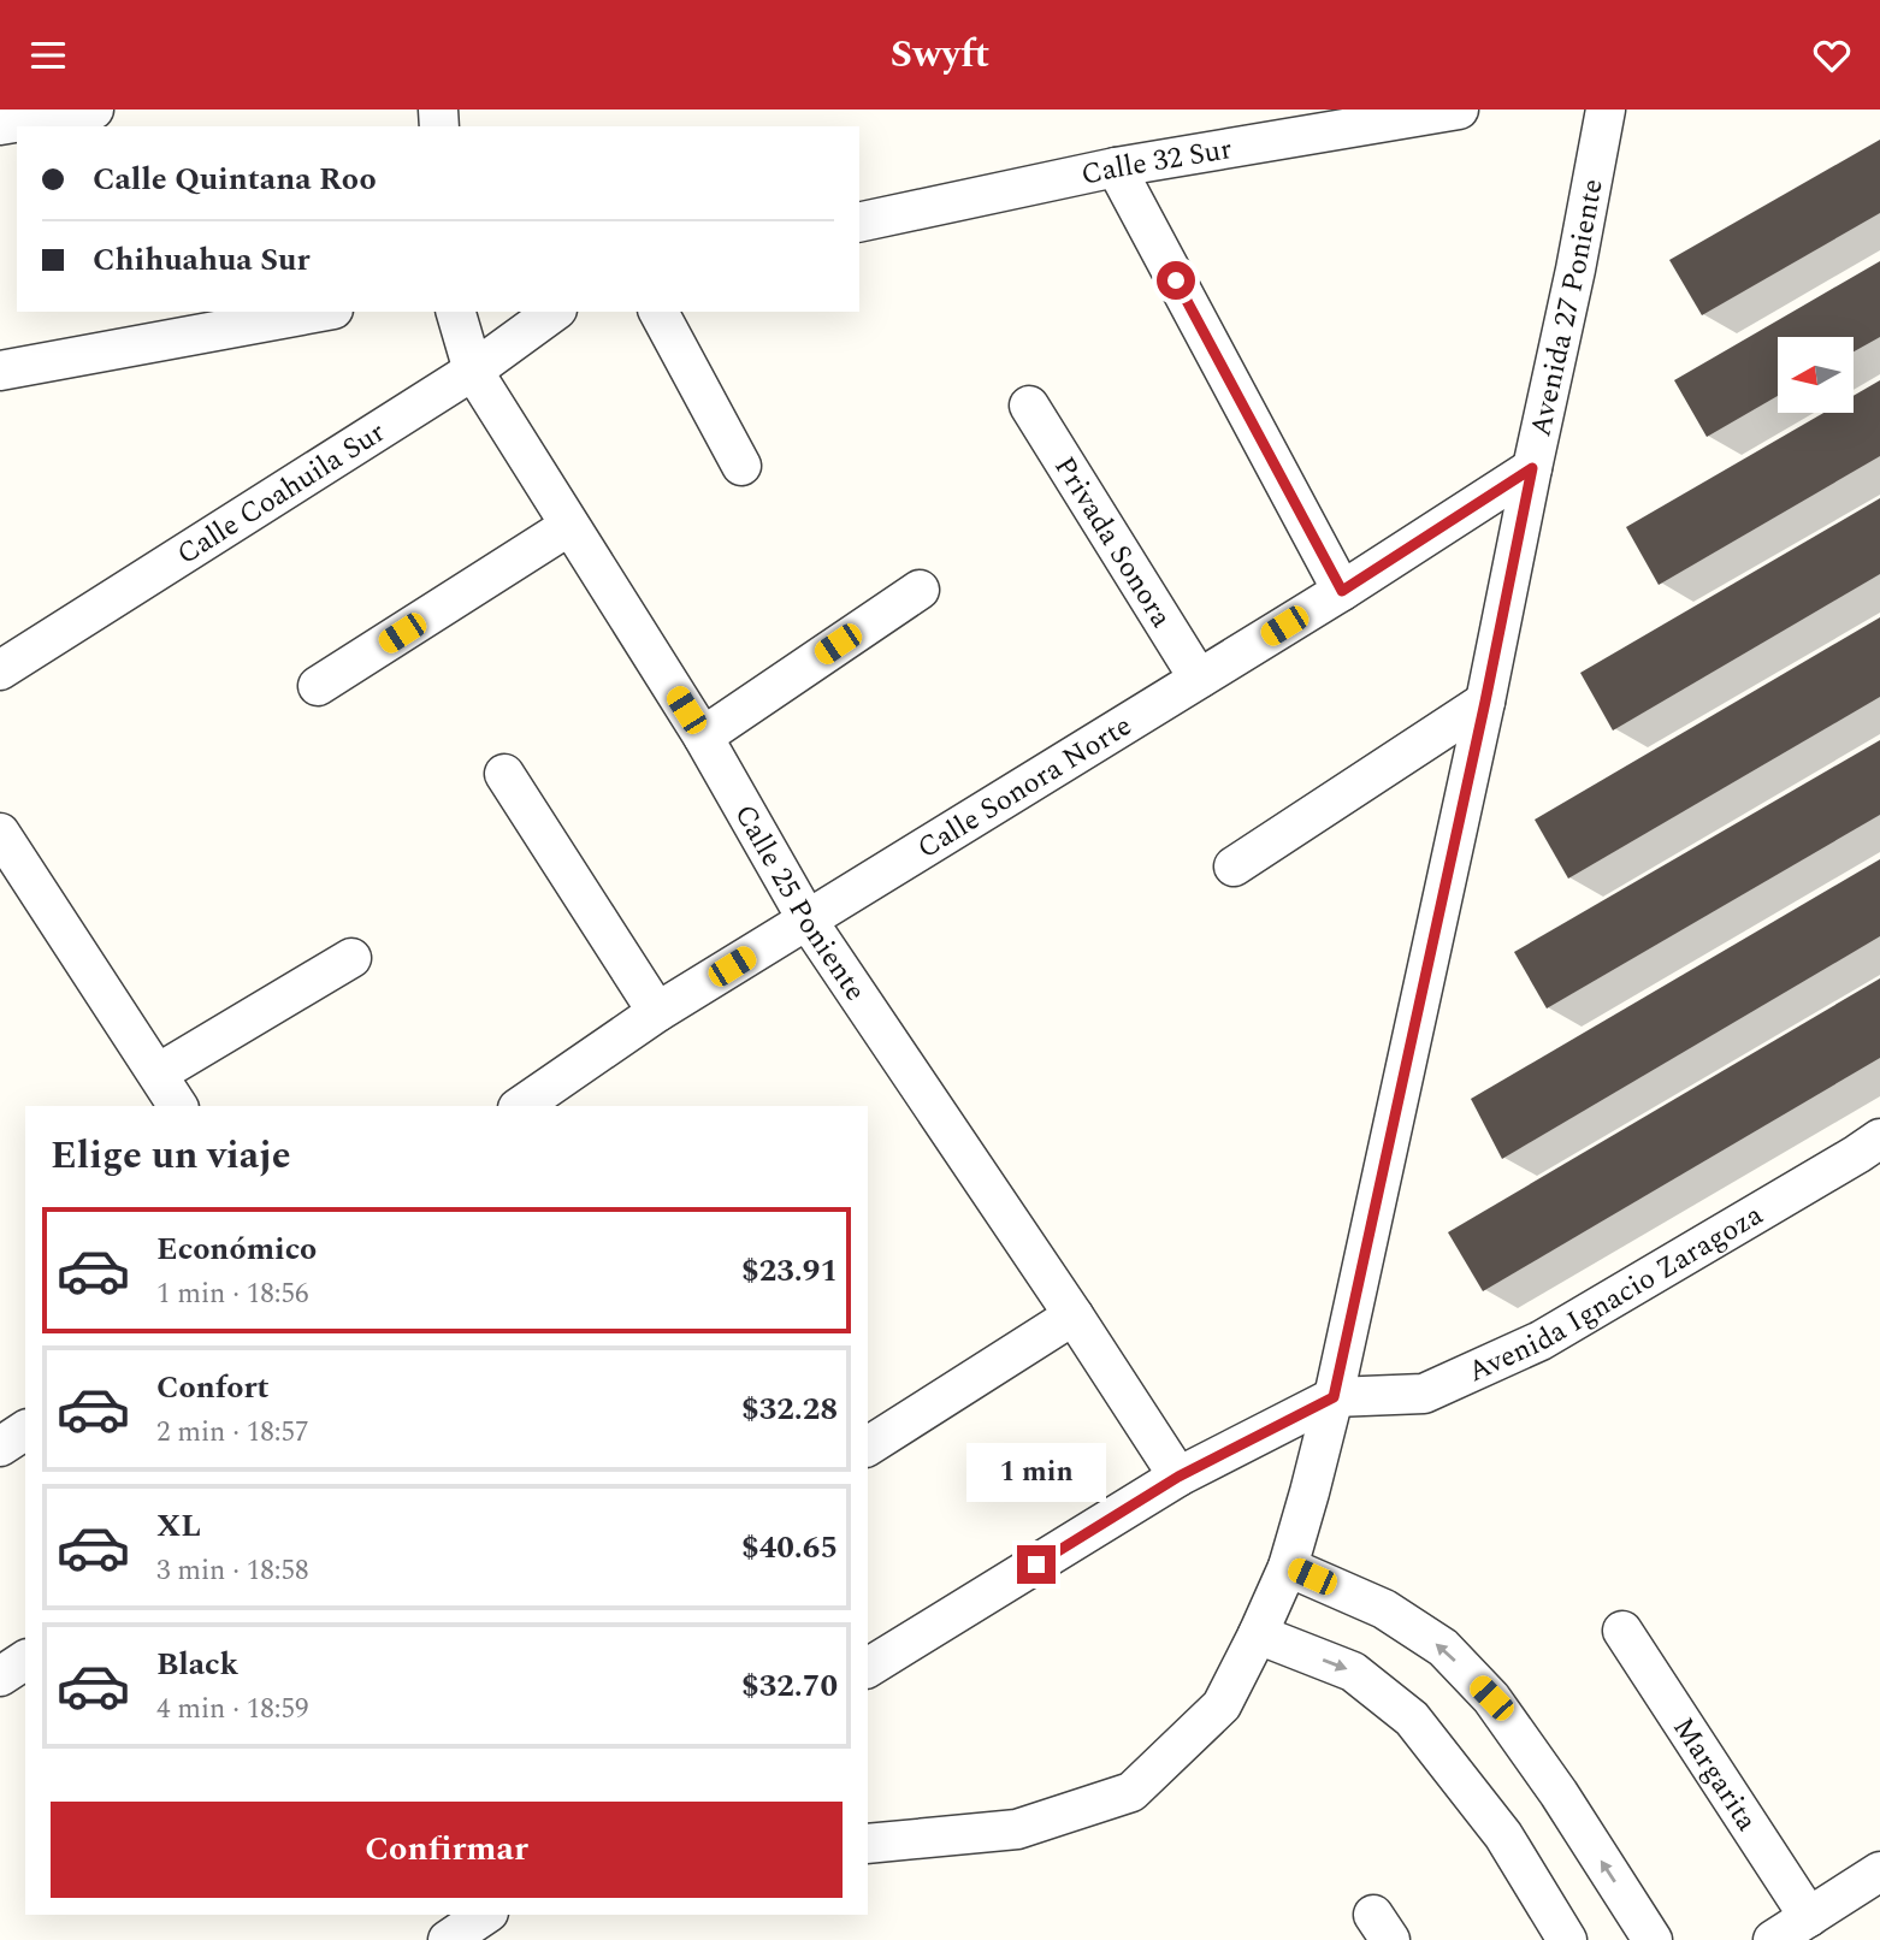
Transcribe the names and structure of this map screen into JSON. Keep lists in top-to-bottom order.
{
  "streets": {
    "street": [
      "Calle 32 Sur",
      "Avenida 27 Poniente",
      "Calle Coahuila Sur",
      "Privada Sonora",
      "Calle Sonora Norte",
      "Calle 25 Poniente",
      "Avenida Ignacio Zaragoza",
      "Margarita"
    ]
  },
  "crossings": [
    ["Avenida 27 Poniente", "Calle Sonora Norte"],
    ["Avenida 27 Poniente", "Avenida Ignacio Zaragoza"],
    ["Calle Coahuila Sur", "Calle 25 Poniente"],
    ["Privada Sonora", "Calle Sonora Norte"],
    ["Calle Sonora Norte", "Calle 25 Poniente"]
  ],
  "north": "left",
  "page": {
    "header": "Swyft",
    "banner": ["Calle Quintana Roo", "Chihuahua Sur"],
    "heading": "Elige un viaje",
    "list": [
      {
        "name": "Económico",
        "note": "1 min · 18:56",
        "value": "$23.91"
      },
      {
        "name": "Confort",
        "note": "2 min · 18:57",
        "value": "$32.28"
      },
      {
        "name": "XL",
        "note": "3 min · 18:58",
        "value": "$40.65"
      },
      {
        "name": "Black",
        "note": "4 min · 18:59",
        "value": "$32.70"
      }
    ],
    "bubble": "1 min",
    "buttons": "Confirmar"
  }
}
